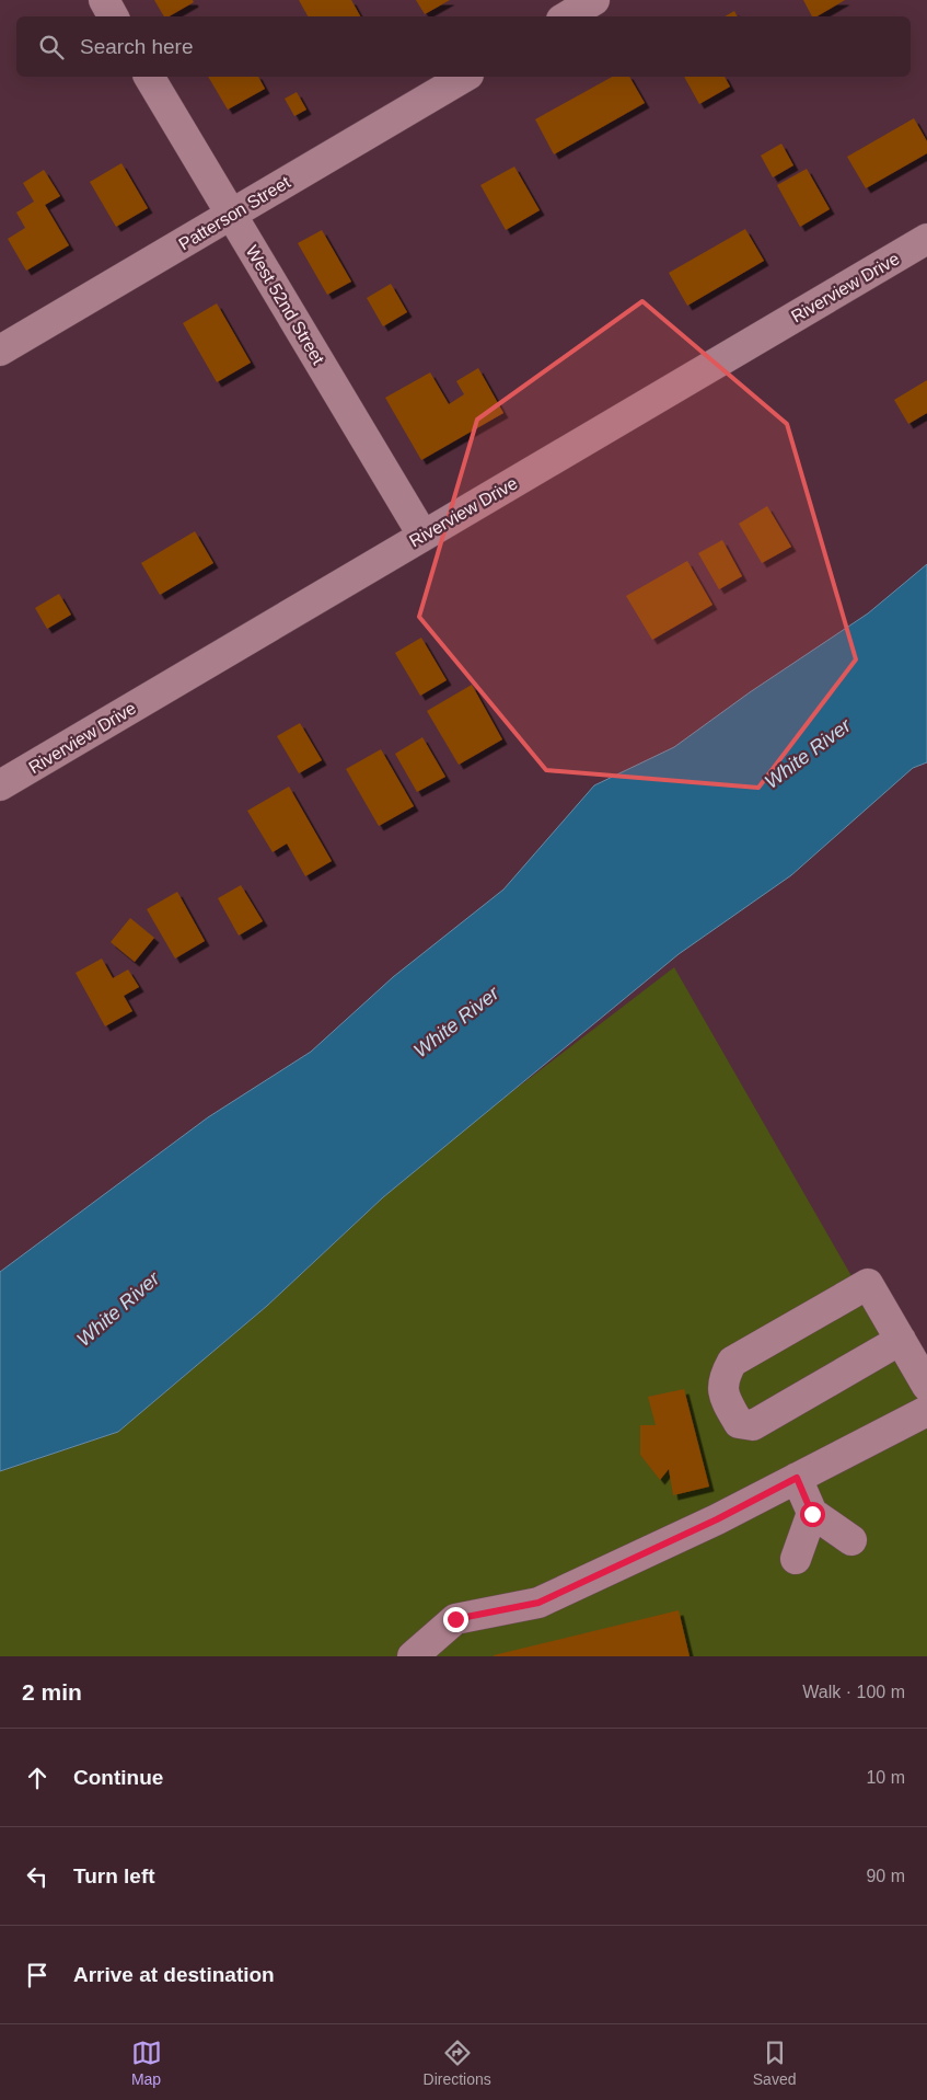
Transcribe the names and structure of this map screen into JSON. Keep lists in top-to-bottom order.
{
  "streets": {
    "street": ["Patterson Street", "Riverview Drive", "West 52nd Street"]
  },
  "crossings": [
    ["Patterson Street", "West 52nd Street"],
    ["Riverview Drive", "West 52nd Street"]
  ],
  "water": ["White River"],
  "page": {
    "search": "Search here",
    "heading": ["2 min", "Walk · 100 m"],
    "list": [
      ["Continue", "10 m"],
      ["Turn left", "90 m"],
      "Arrive at destination"
    ],
    "nav": ["Map", "Directions", "Saved"]
  }
}
